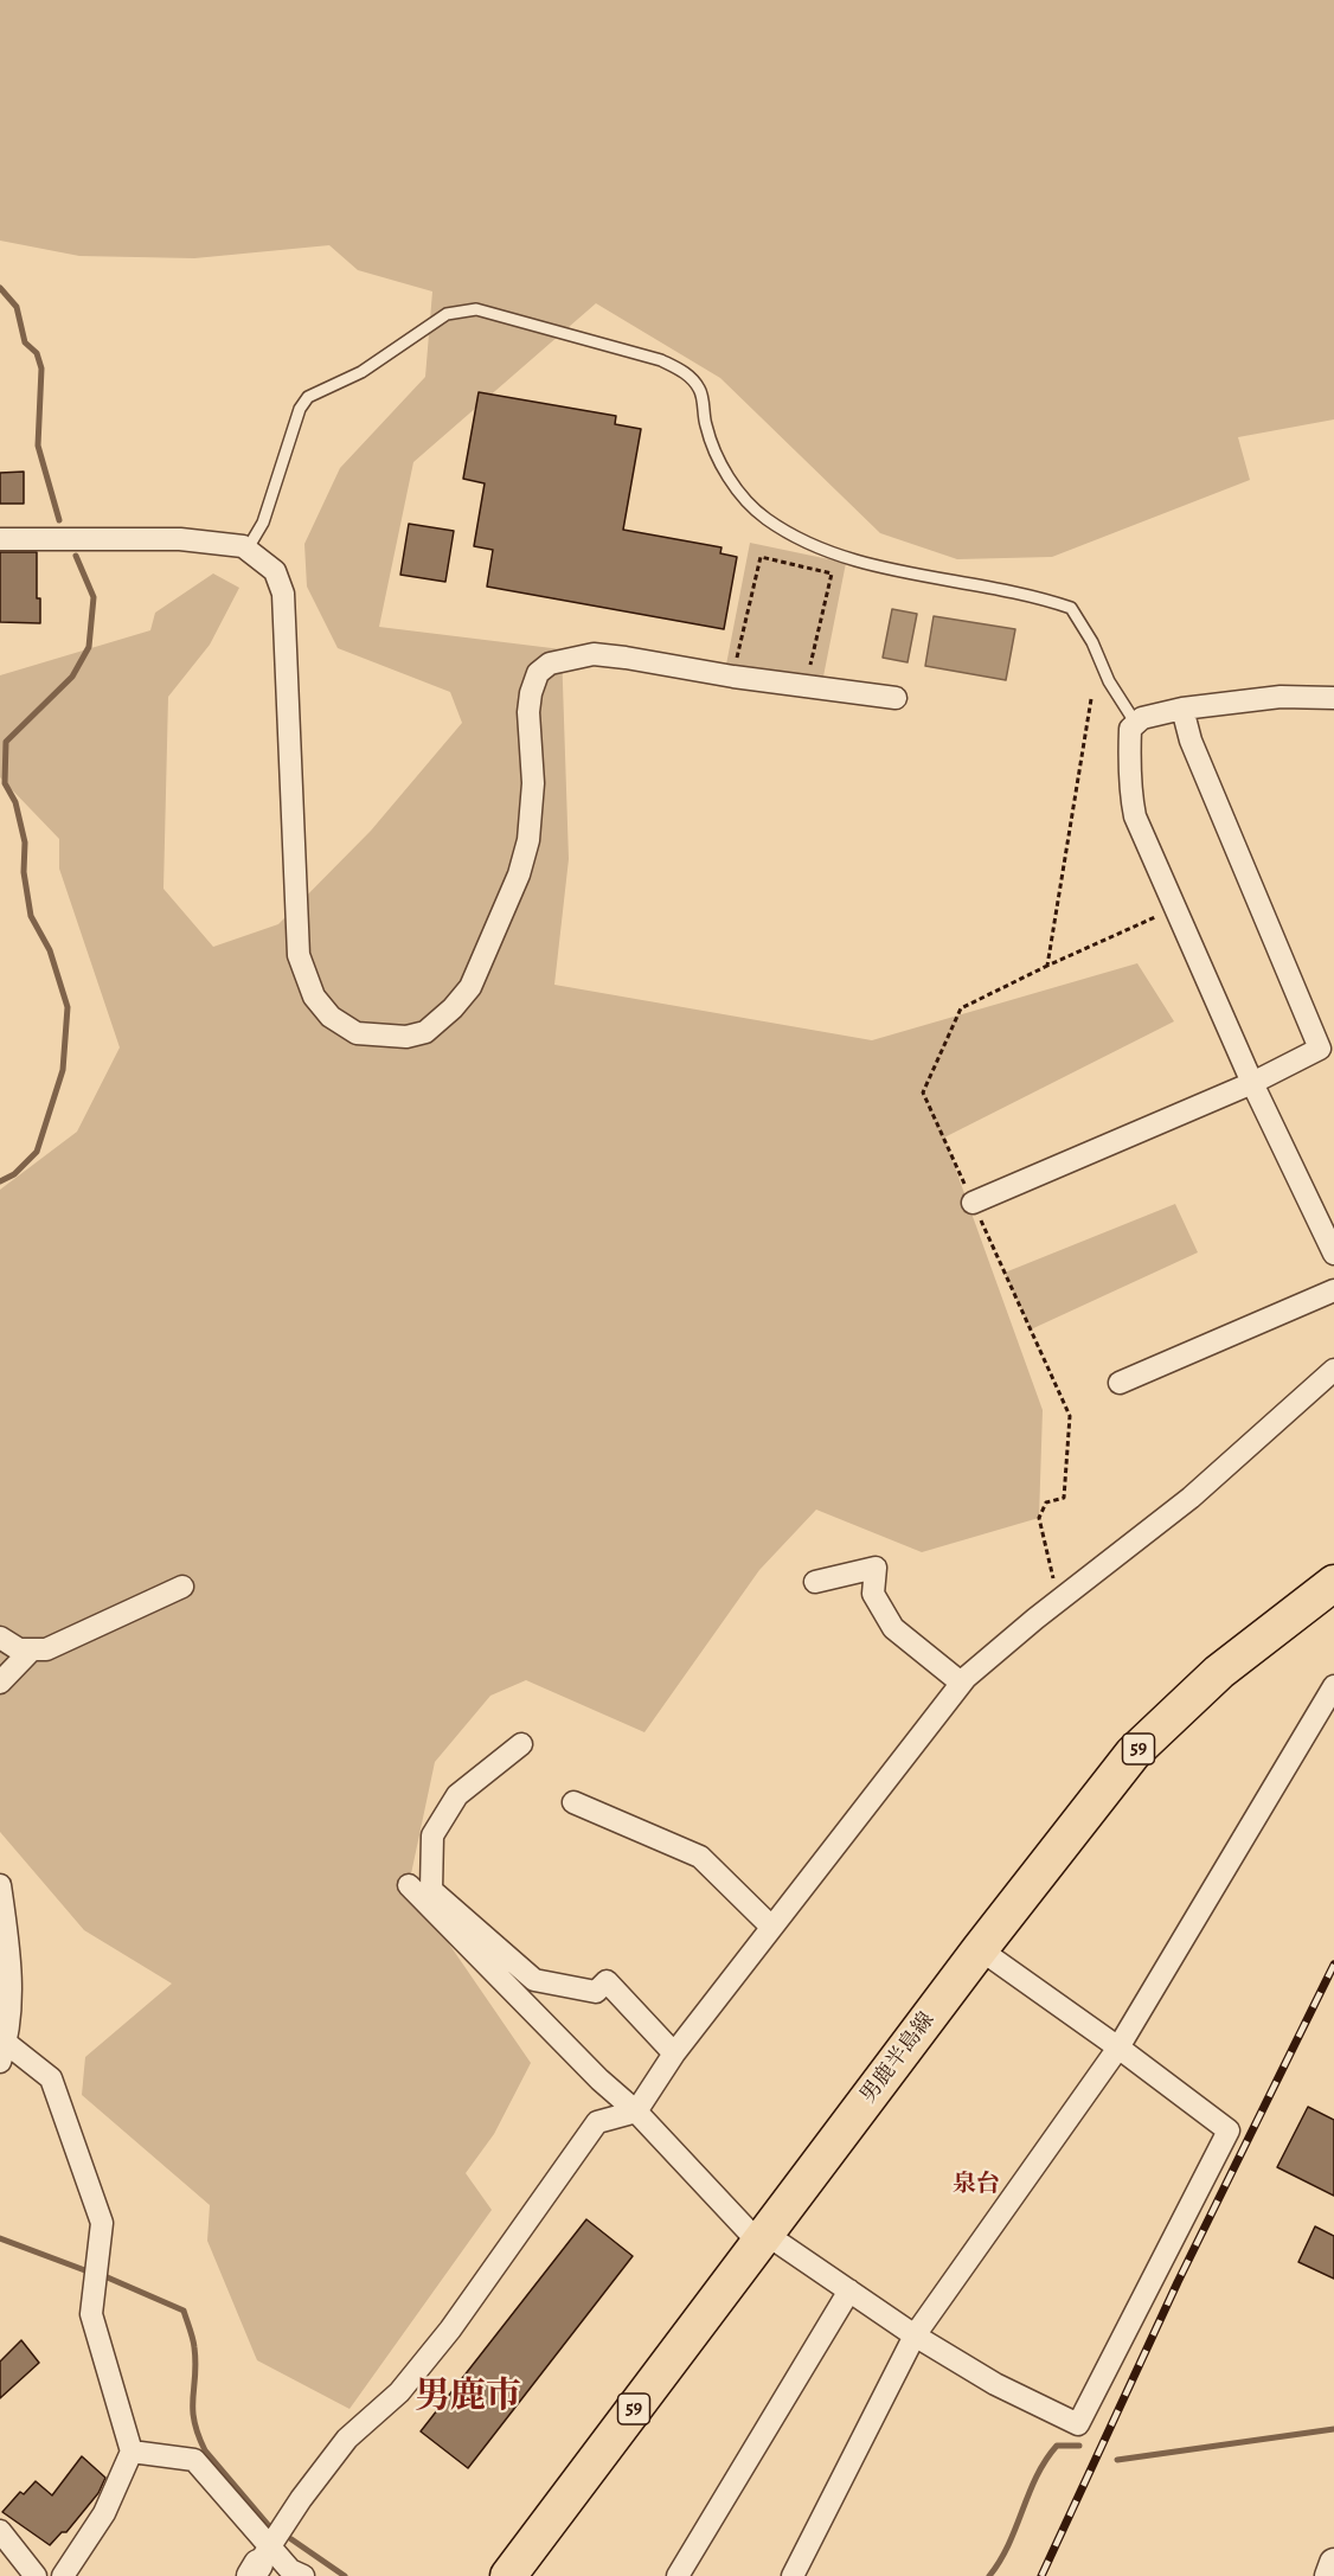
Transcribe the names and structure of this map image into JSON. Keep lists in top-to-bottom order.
{
  "streets": {
    "main road": ["59", "男鹿半島線"]
  },
  "districts": ["泉台", "男鹿市"]
}
